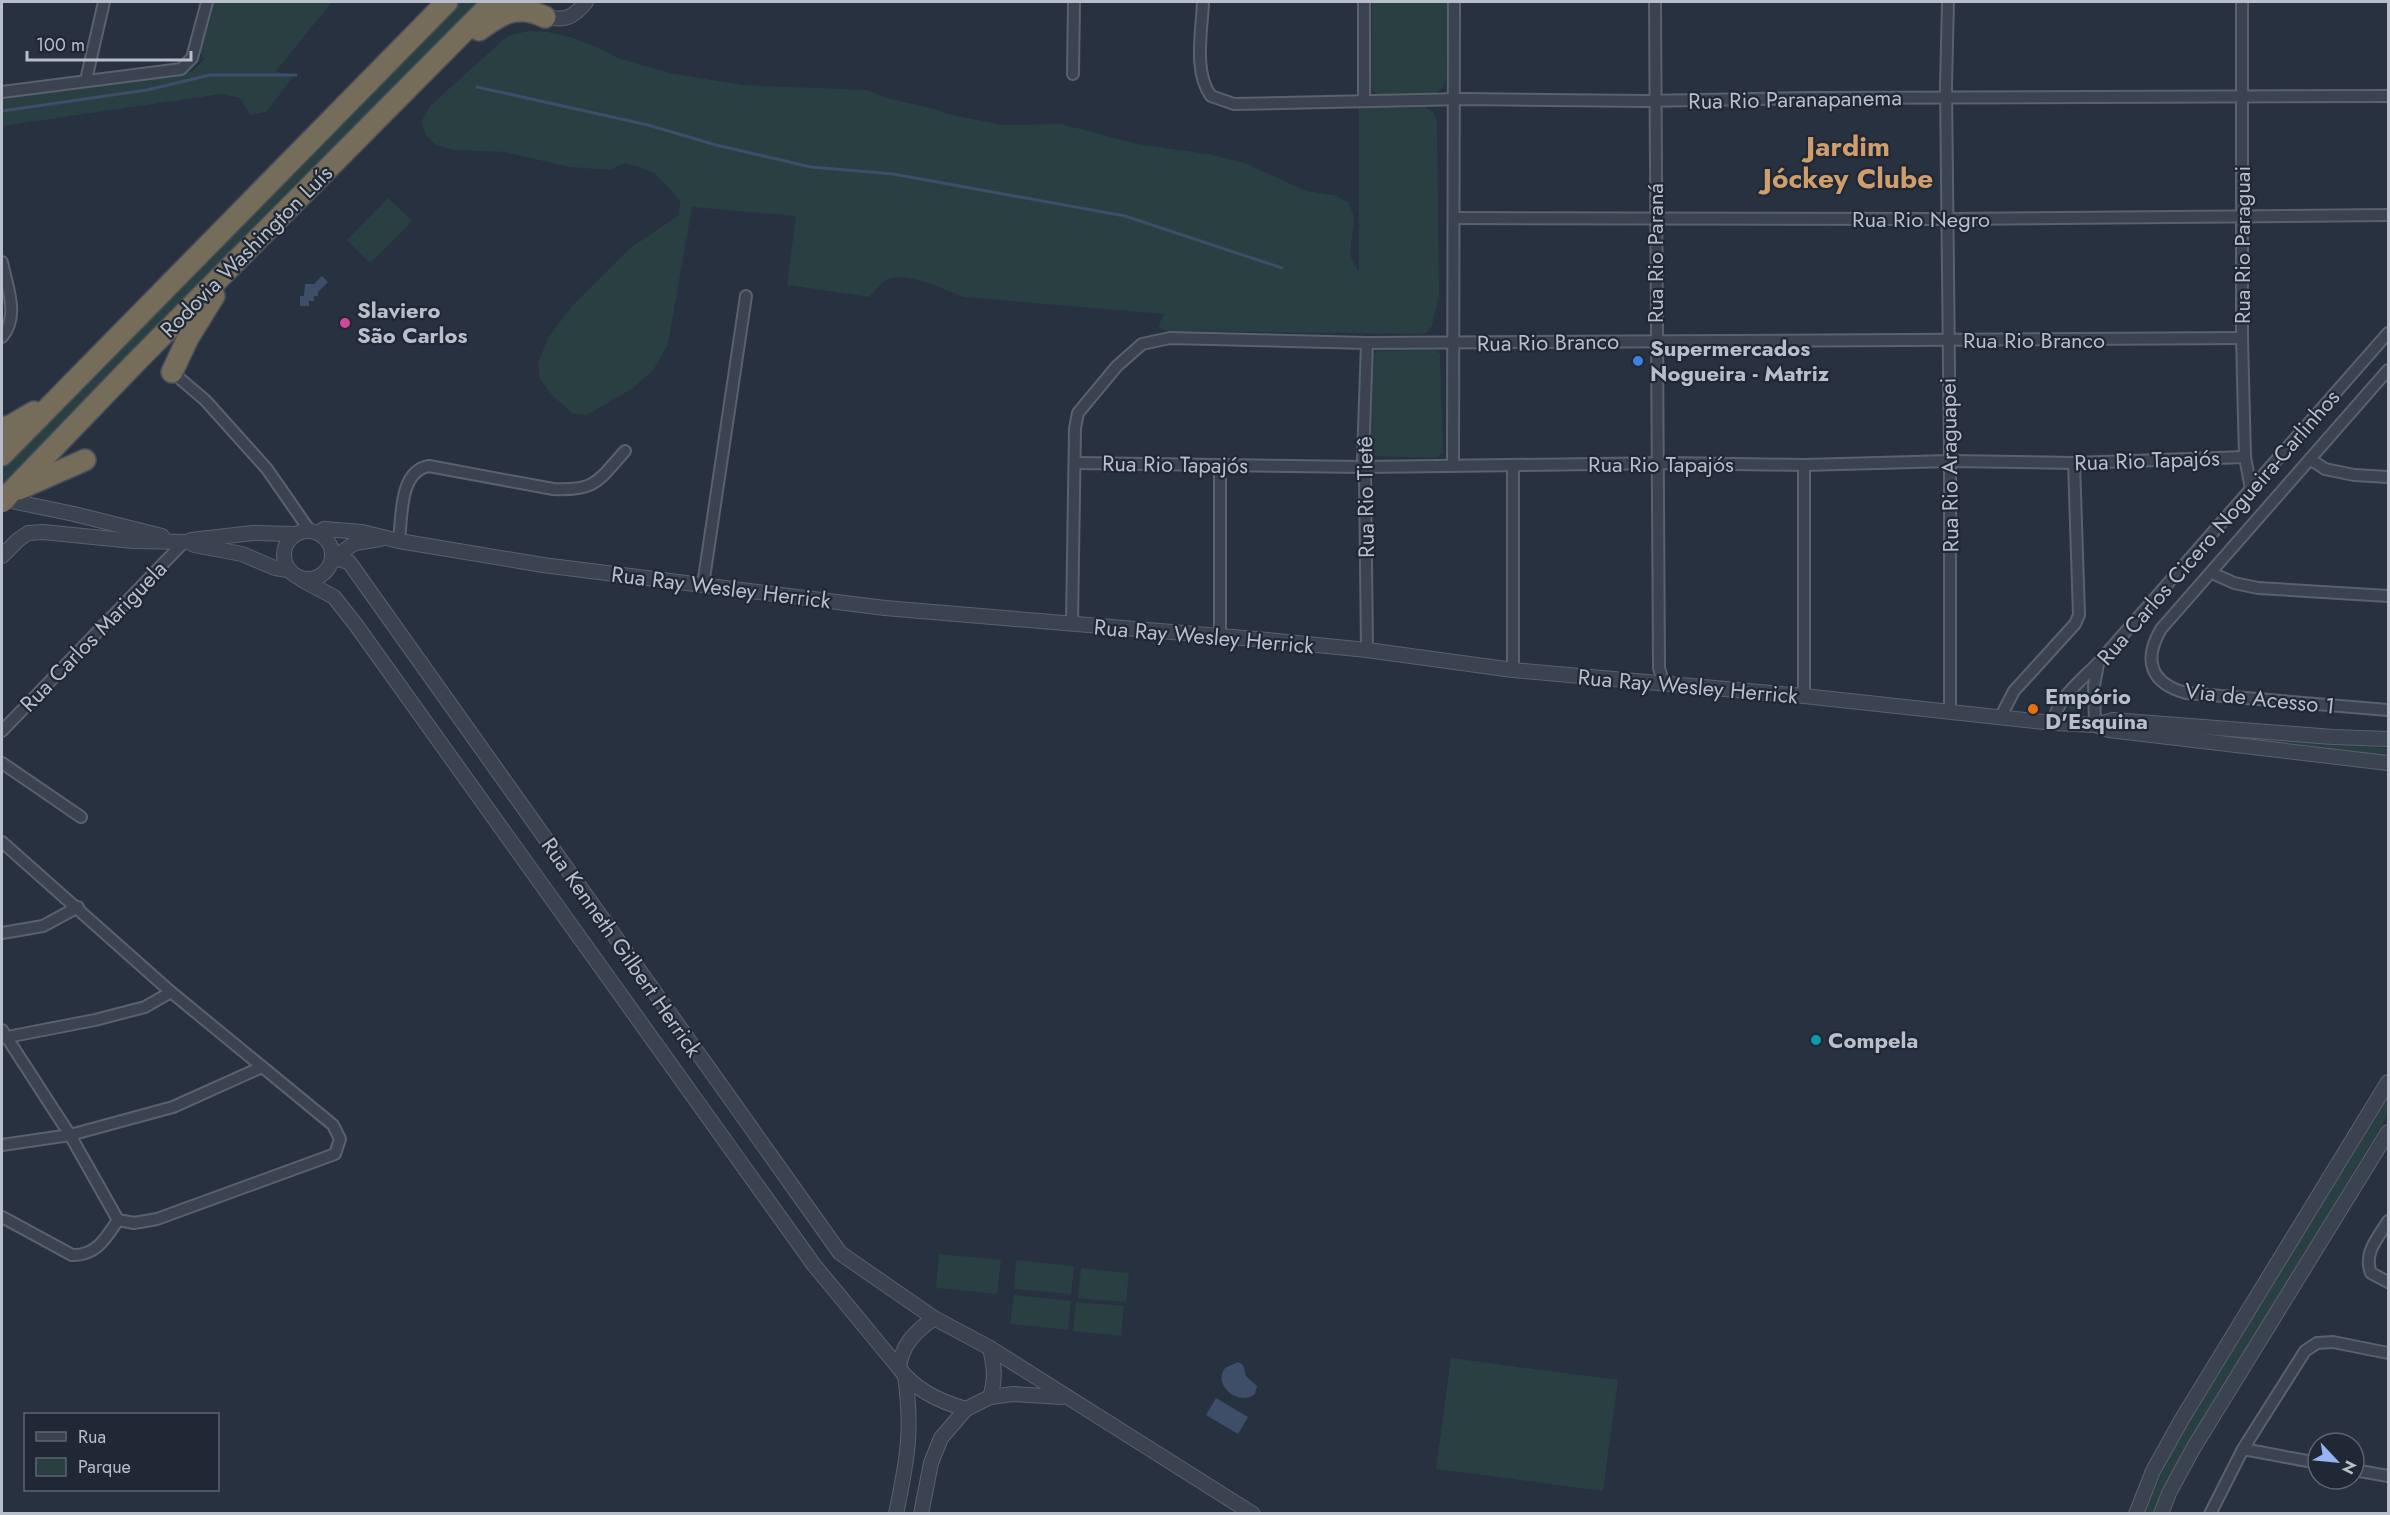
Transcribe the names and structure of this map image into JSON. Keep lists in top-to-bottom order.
{
  "streets": {
    "highway": ["Rodovia Washington Luís"],
    "street": [
      "Rua Rio Paranapanema",
      "Rua Rio Negro",
      "Rua Rio Paraguai",
      "Rua Rio Paraná",
      "Rua Rio Branco",
      "Rua Rio Tapajós",
      "Rua Rio Araguapei",
      "Rua Rio Tietê",
      "Rua Carlos Cicero Nogueira-Carlinhos",
      "Rua Ray Wesley Herrick",
      "Rua Carlos Mariguela",
      "Via de Acesso 1",
      "Rua Kenneth Gilbert Herrick"
    ]
  },
  "crossings": [
    ["Rua Rio Paranapanema", "Rua Rio Paraguai"],
    ["Rua Rio Paranapanema", "Rua Rio Paraná"],
    ["Rua Rio Paranapanema", "Rua Rio Araguapei"],
    ["Rua Rio Negro", "Rua Rio Paraguai"],
    ["Rua Rio Negro", "Rua Rio Paraná"],
    ["Rua Rio Negro", "Rua Rio Araguapei"],
    ["Rua Rio Paraguai", "Rua Rio Branco"],
    ["Rua Rio Paraguai", "Rua Rio Tapajós"],
    ["Rua Rio Paraguai", "Rua Carlos Cicero Nogueira-Carlinhos"],
    ["Rua Rio Paraná", "Rua Rio Branco"],
    ["Rua Rio Paraná", "Rua Rio Tapajós"],
    ["Rua Rio Paraná", "Rua Ray Wesley Herrick"],
    ["Rua Rio Branco", "Rua Rio Tapajós"],
    ["Rua Rio Branco", "Rua Rio Araguapei"],
    ["Rua Rio Branco", "Rua Rio Tietê"],
    ["Rua Rio Branco", "Rua Ray Wesley Herrick"],
    ["Rua Rio Tapajós", "Rua Rio Araguapei"],
    ["Rua Rio Tapajós", "Rua Rio Tietê"],
    ["Rua Rio Araguapei", "Rua Ray Wesley Herrick"],
    ["Rua Rio Tietê", "Rua Ray Wesley Herrick"],
    ["Rua Carlos Cicero Nogueira-Carlinhos", "Rua Ray Wesley Herrick"],
    ["Rua Ray Wesley Herrick", "Rua Kenneth Gilbert Herrick"]
  ],
  "districts": ["Jardim Jóckey Clube"],
  "places": [
    "Slaviero São Carlos",
    "Supermercados Nogueira - Matriz",
    "Empório D'Esquina",
    "Compela"
  ],
  "legend": ["Rua", "Parque"],
  "scale_bar": "100 m",
  "north": "bottom right"
}
